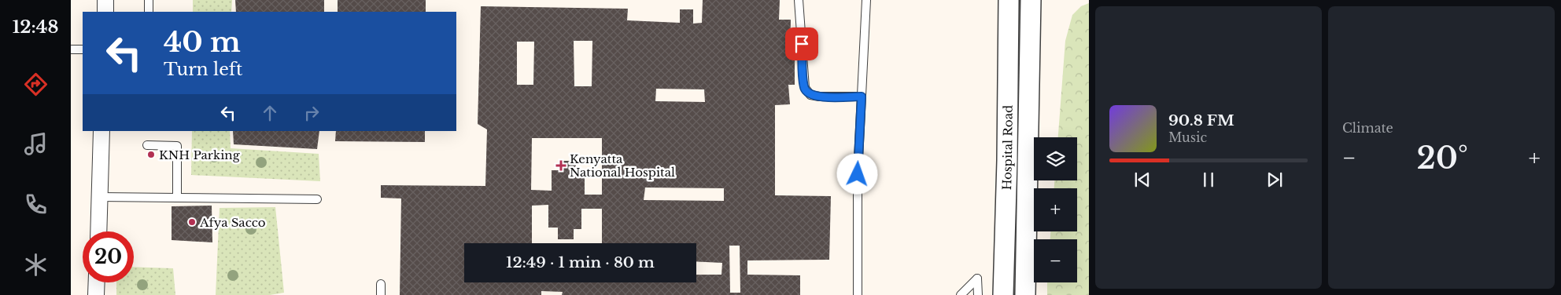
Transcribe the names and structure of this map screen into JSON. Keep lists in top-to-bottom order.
{
  "streets": {
    "street": ["Hospital Road"]
  },
  "places": {
    "other": ["KNH Parking", "Afya Sacco"],
    "health": ["Kenyatta National Hospital"]
  },
  "page": {
    "tabs": "12:48",
    "tile": "Climate",
    "turn": ["40 m", "Turn left"],
    "song": ["90.8 FM", "Music"],
    "map_buttons": ["+", "−"],
    "heat": ["−", "20°", "+"],
    "limit": "20",
    "trip": "12:49 · 1 min · 80 m"
  }
}
